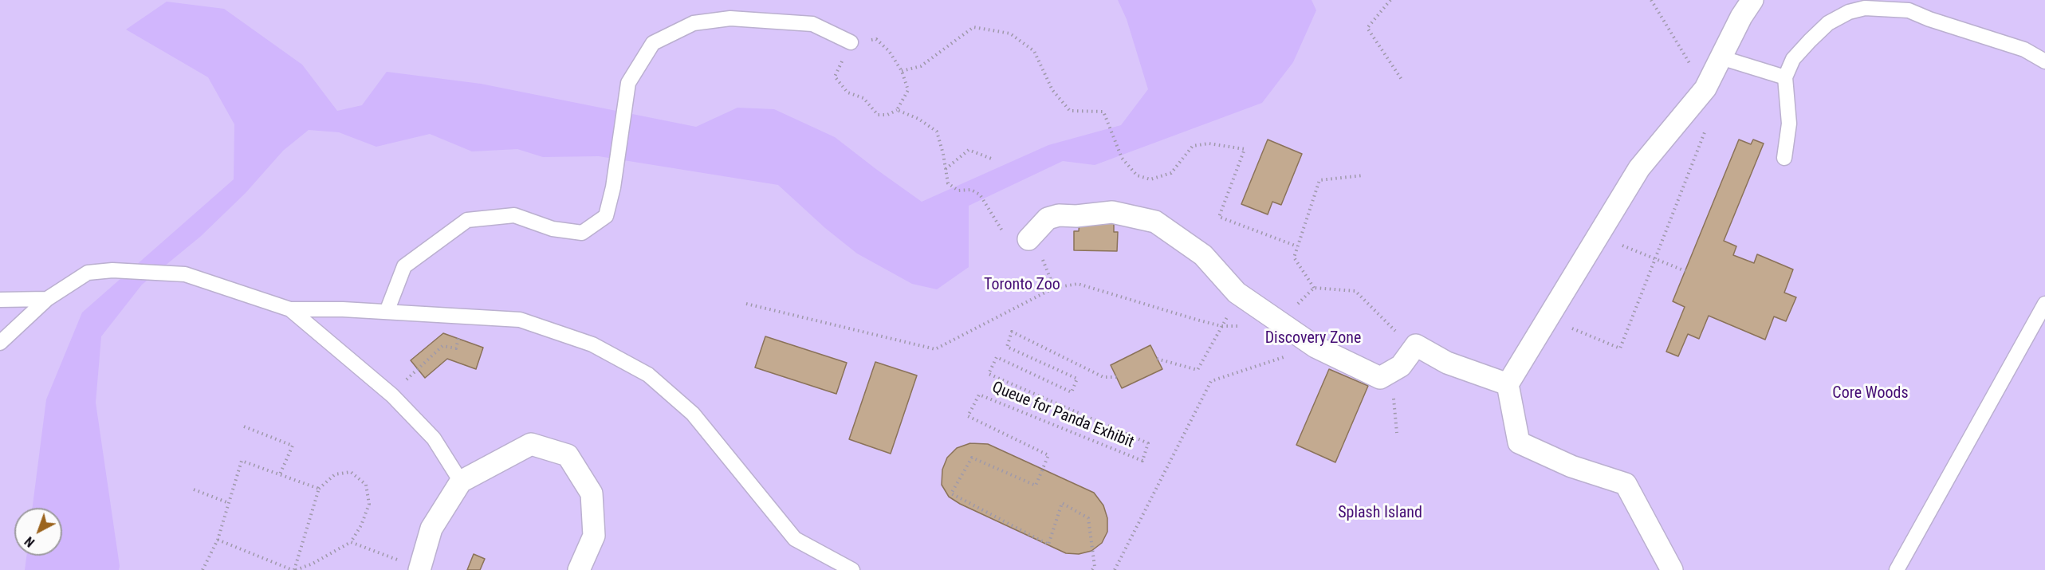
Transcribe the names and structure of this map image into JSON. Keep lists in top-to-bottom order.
{
  "streets": {
    "path": ["Queue for Panda Exhibit"]
  },
  "parks": [
    "Toronto Zoo",
    "Discovery Zone",
    "Core Woods",
    "Splash Island"
  ],
  "north": "bottom left"
}
